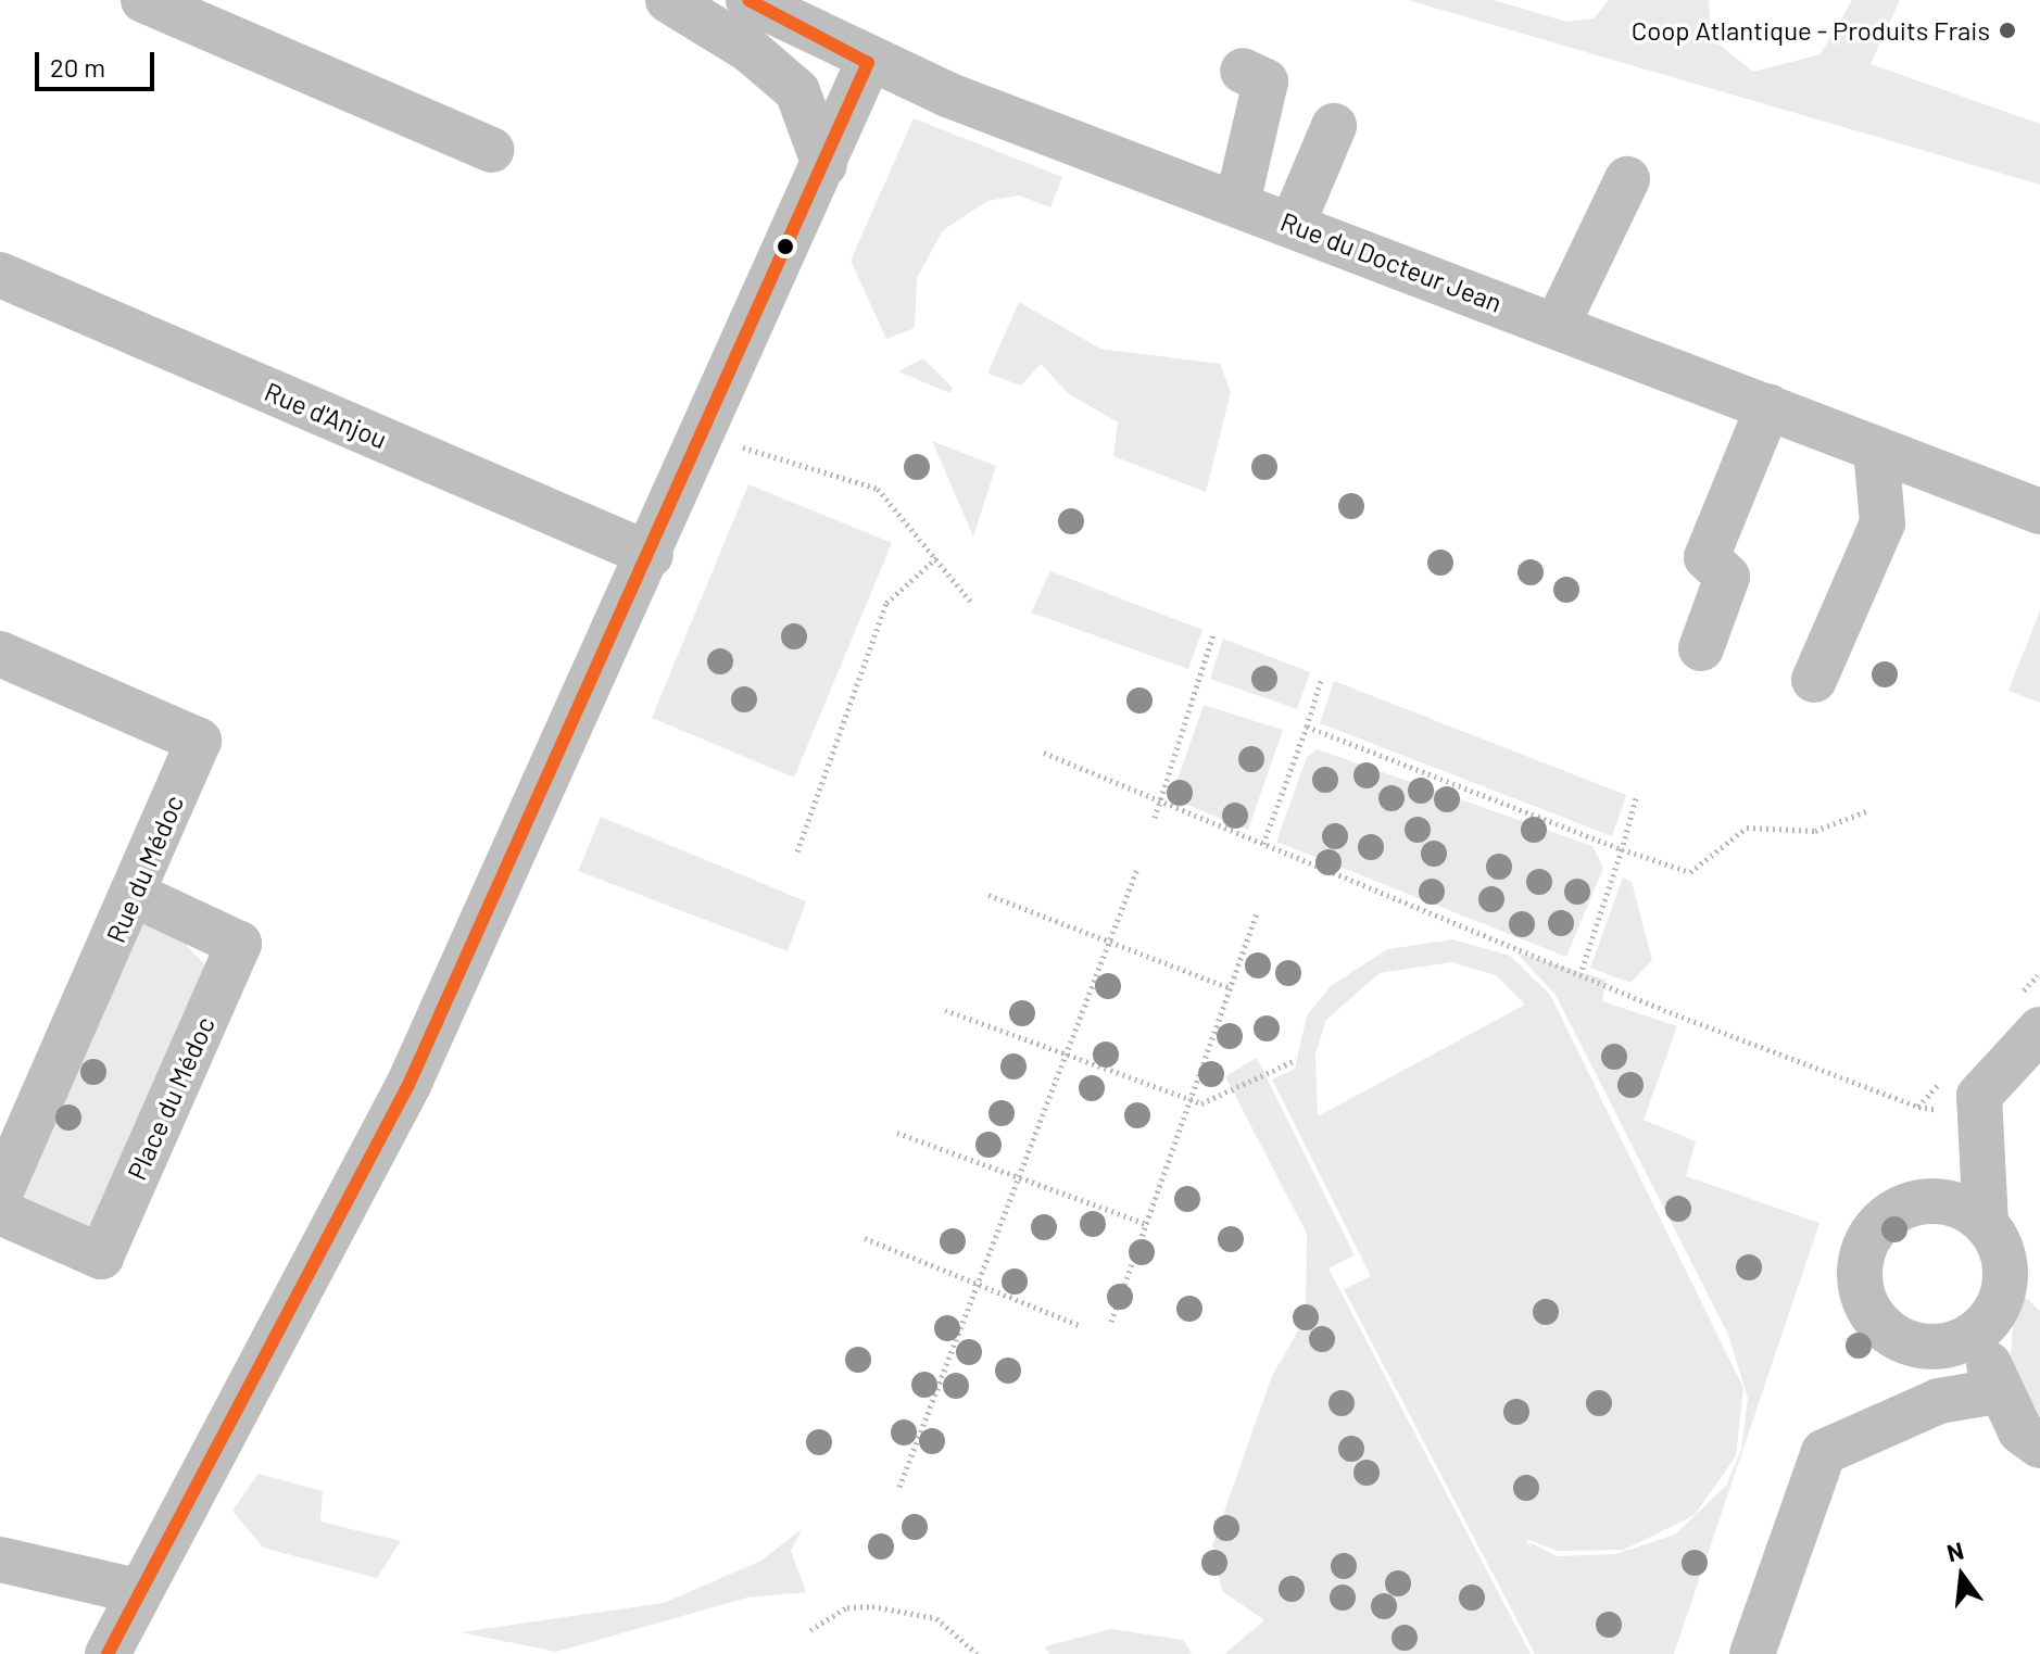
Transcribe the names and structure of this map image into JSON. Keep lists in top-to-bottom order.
{
  "streets": {
    "street": [
      "Rue du Docteur Jean",
      "Rue d'Anjou",
      "Rue du Médoc",
      "Place du Médoc"
    ]
  },
  "crossings": [
    ["Rue du Médoc", "Place du Médoc"]
  ],
  "places": ["Coop Atlantique - Produits Frais"],
  "scale_bar": "20 m",
  "north": "top"
}
